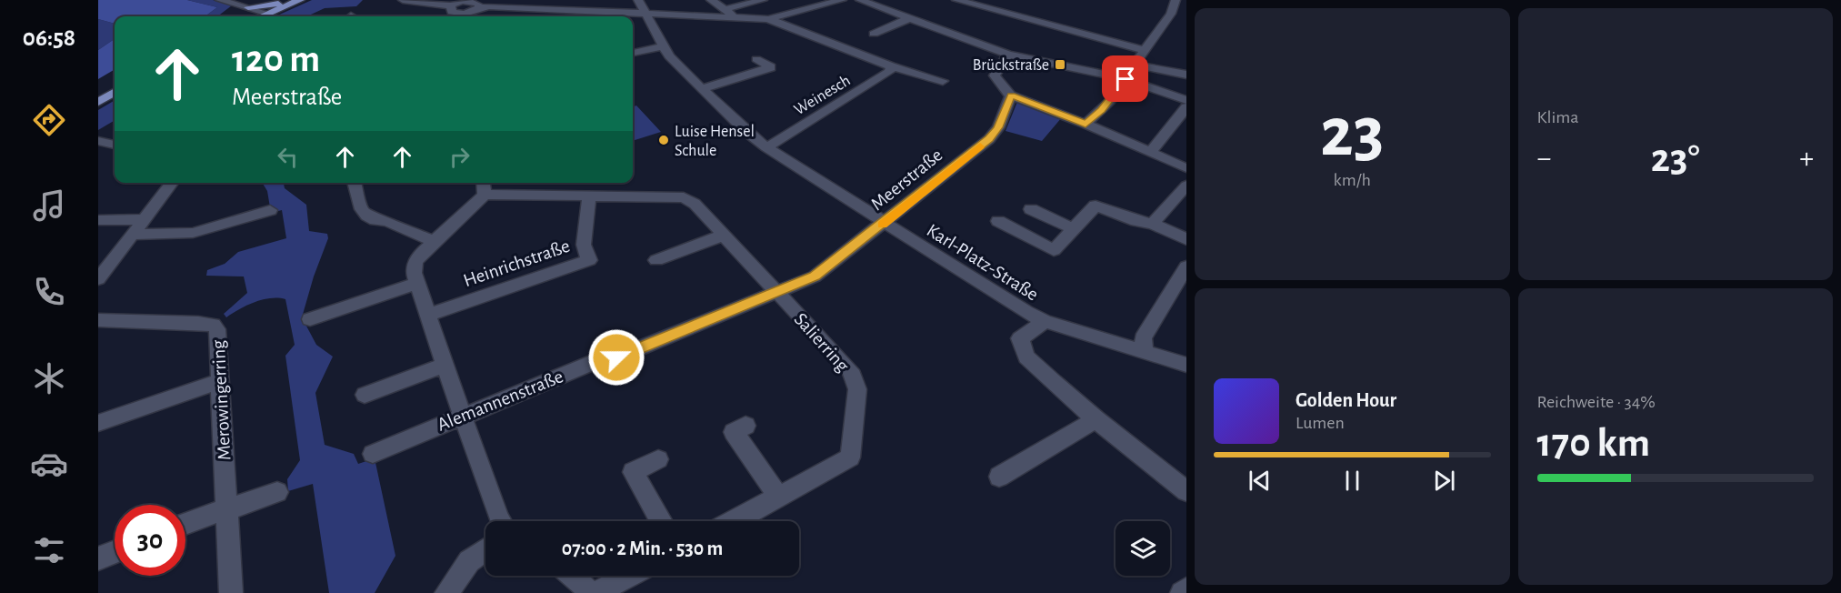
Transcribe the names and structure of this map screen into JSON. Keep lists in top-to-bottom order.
{
  "streets": {
    "street": [
      "Weinesch",
      "Meerstraße",
      "Karl-Platz-Straße",
      "Heinrichstraße",
      "Salierring",
      "Merowingerring",
      "Alemannenstraße"
    ]
  },
  "crossings": [
    ["Weinesch", "Karl-Platz-Straße"],
    ["Meerstraße", "Karl-Platz-Straße"],
    ["Meerstraße", "Alemannenstraße"],
    ["Heinrichstraße", "Salierring"],
    ["Salierring", "Alemannenstraße"]
  ],
  "places": {
    "transit": ["Brückstraße"],
    "other": ["Luise Hensel Schule"]
  },
  "page": {
    "tabs": "06:58",
    "tile": [
      ["23", "km/h"],
      "Klima",
      ["Reichweite · 34%", "170 km"]
    ],
    "turn": ["120 m", "Meerstraße"],
    "heat": ["−", "23°", "+"],
    "song": ["Golden Hour", "Lumen"],
    "limit": "30",
    "trip": "07:00 · 2 Min. · 530 m"
  }
}
